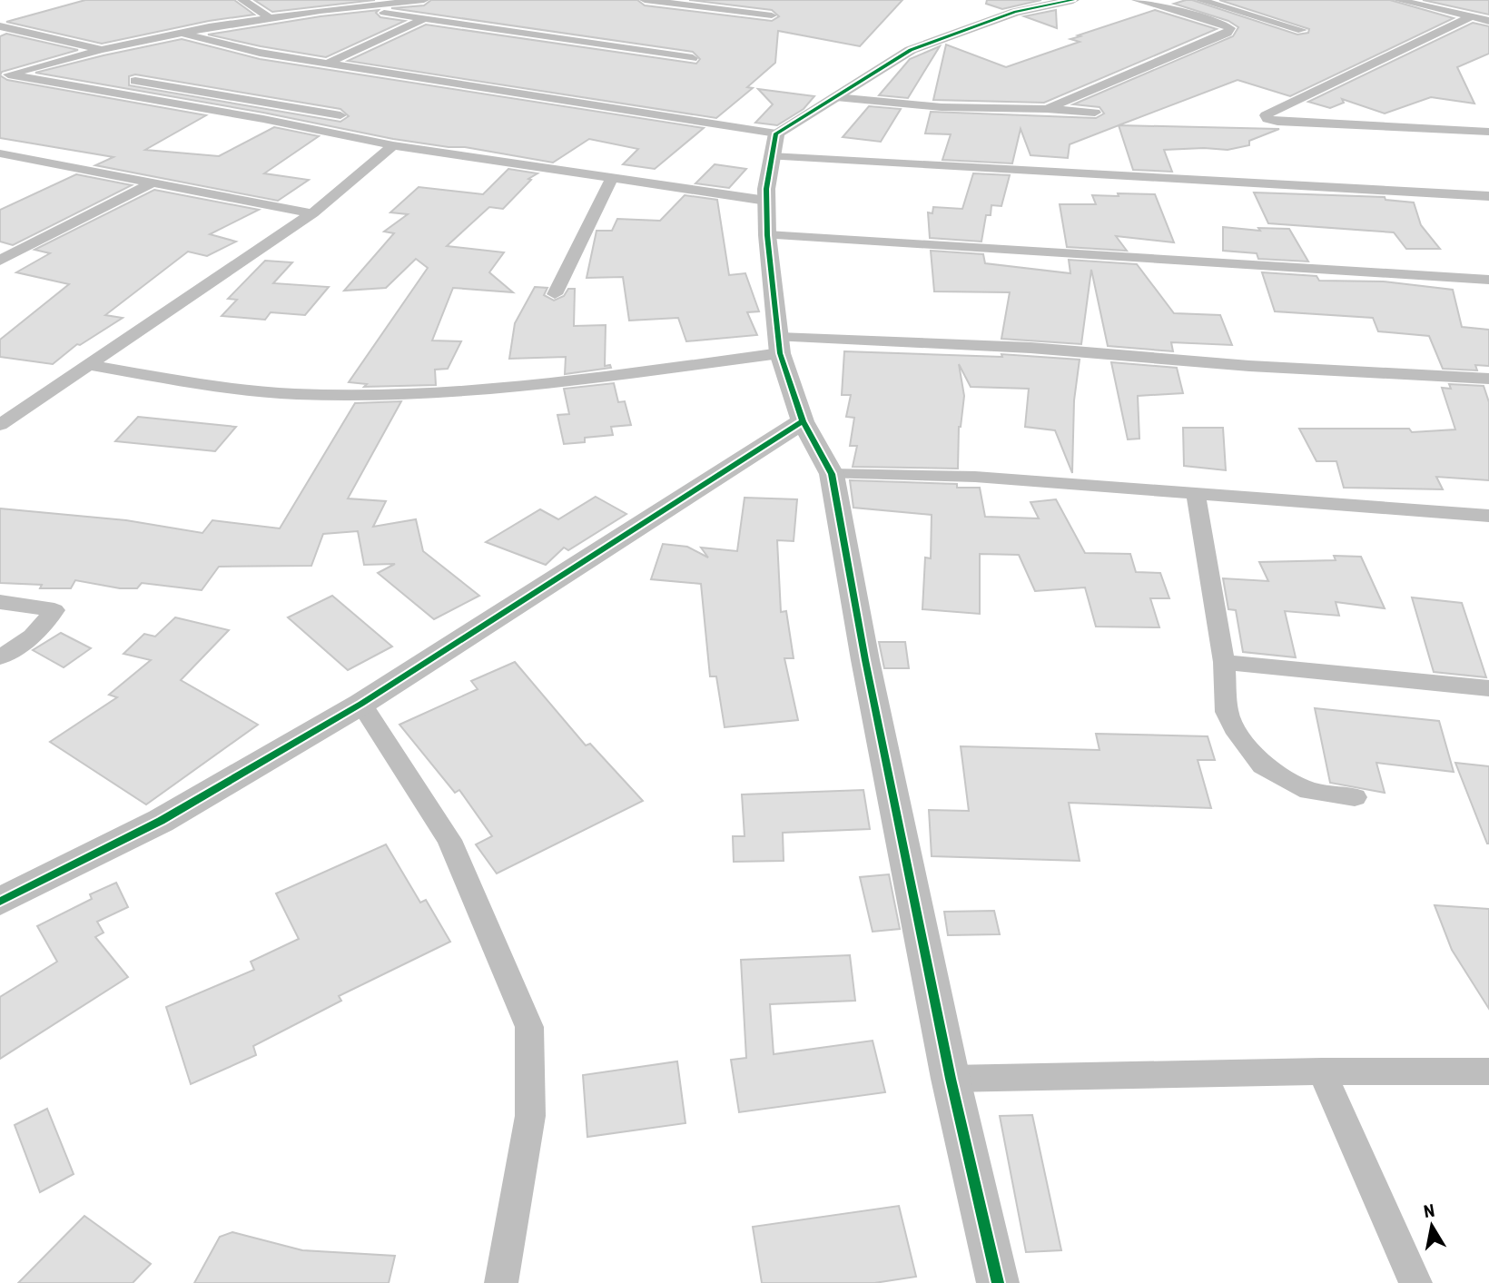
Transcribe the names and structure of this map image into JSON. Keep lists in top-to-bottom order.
{
  "north": "top"
}
